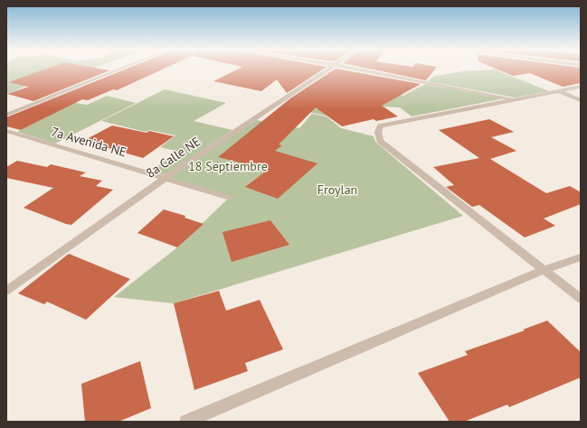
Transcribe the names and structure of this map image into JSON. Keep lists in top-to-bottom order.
{
  "streets": {
    "street": ["7a Avenida NE", "8a Calle NE"]
  },
  "crossings": [
    ["7a Avenida NE", "8a Calle NE"]
  ],
  "parks": ["18 Septiembre", "Froylan"]
}
